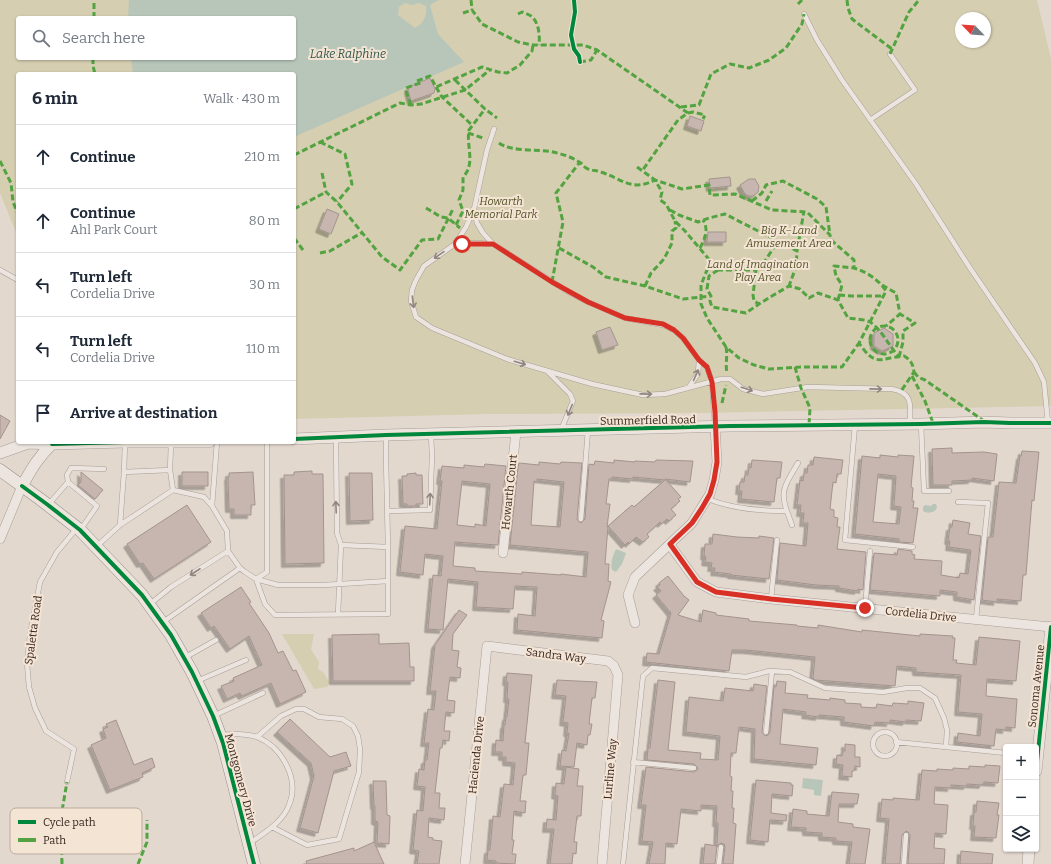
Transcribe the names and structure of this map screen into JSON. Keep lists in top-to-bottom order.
{
  "streets": {
    "main road": ["Montgomery Drive"],
    "street": [
      "Summerfield Road",
      "Howarth Court",
      "Cordelia Drive",
      "Sandra Way",
      "Sonoma Avenue",
      "Hacienda Drive",
      "Lurline Way"
    ],
    "lane": ["Spaletta Road"]
  },
  "crossings": [
    ["Summerfield Road", "Howarth Court"],
    ["Cordelia Drive", "Sonoma Avenue"],
    ["Spaletta Road", "Montgomery Drive"],
    ["Sandra Way", "Hacienda Drive"],
    ["Sandra Way", "Lurline Way"]
  ],
  "water": ["Lake Ralphine"],
  "parks": ["Howarth Memorial Park", "Big K–Land Amusement Area", "Land of Imagination Play Area"],
  "legend": ["Cycle path", "Path"],
  "north": "top left",
  "page": {
    "search": "Search here",
    "heading": ["6 min", "Walk · 430 m"],
    "list": [
      ["Continue", "210 m"],
      ["Continue", "Ahl Park Court", "80 m"],
      ["Turn left", "Cordelia Drive", "30 m"],
      ["Turn left", "Cordelia Drive", "110 m"],
      "Arrive at destination"
    ],
    "map_buttons": ["+", "−"]
  }
}
